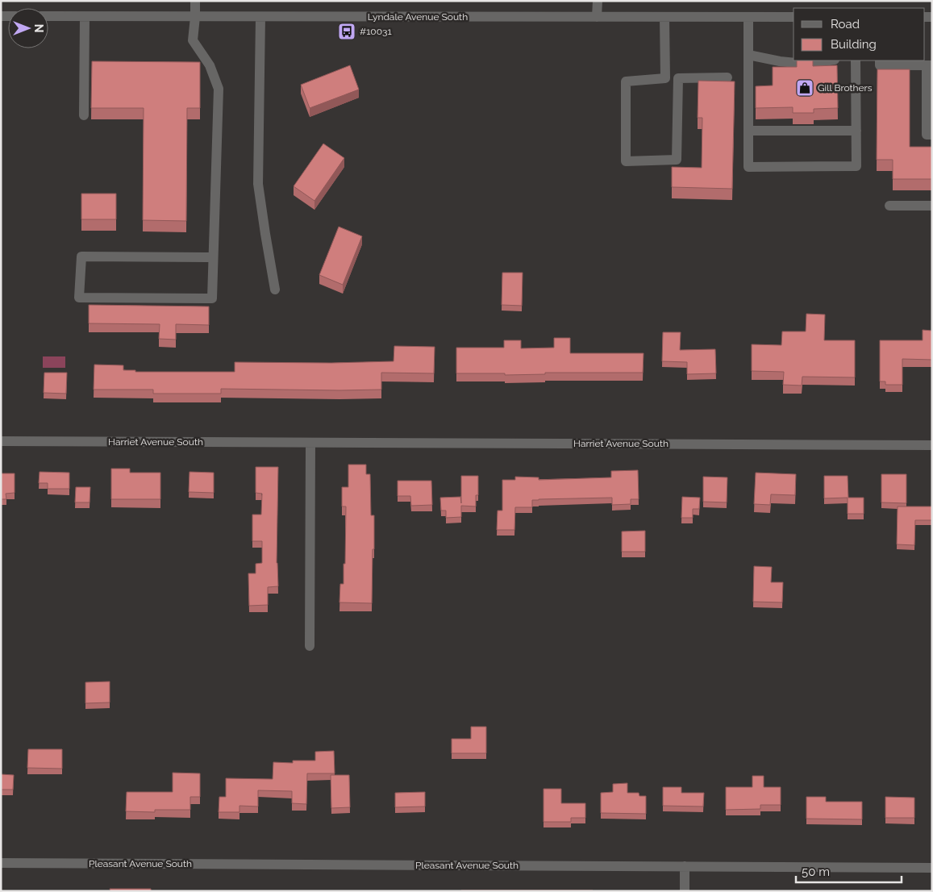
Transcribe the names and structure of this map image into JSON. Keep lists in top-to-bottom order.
{
  "streets": {
    "street": ["Lyndale Avenue South", "Harriet Avenue South", "Pleasant Avenue South"]
  },
  "places": {
    "bus stop": ["#10031"],
    "shop": ["Gill Brothers"]
  },
  "legend": ["Road", "Building"],
  "scale_bar": "50 m",
  "north": "right"
}
